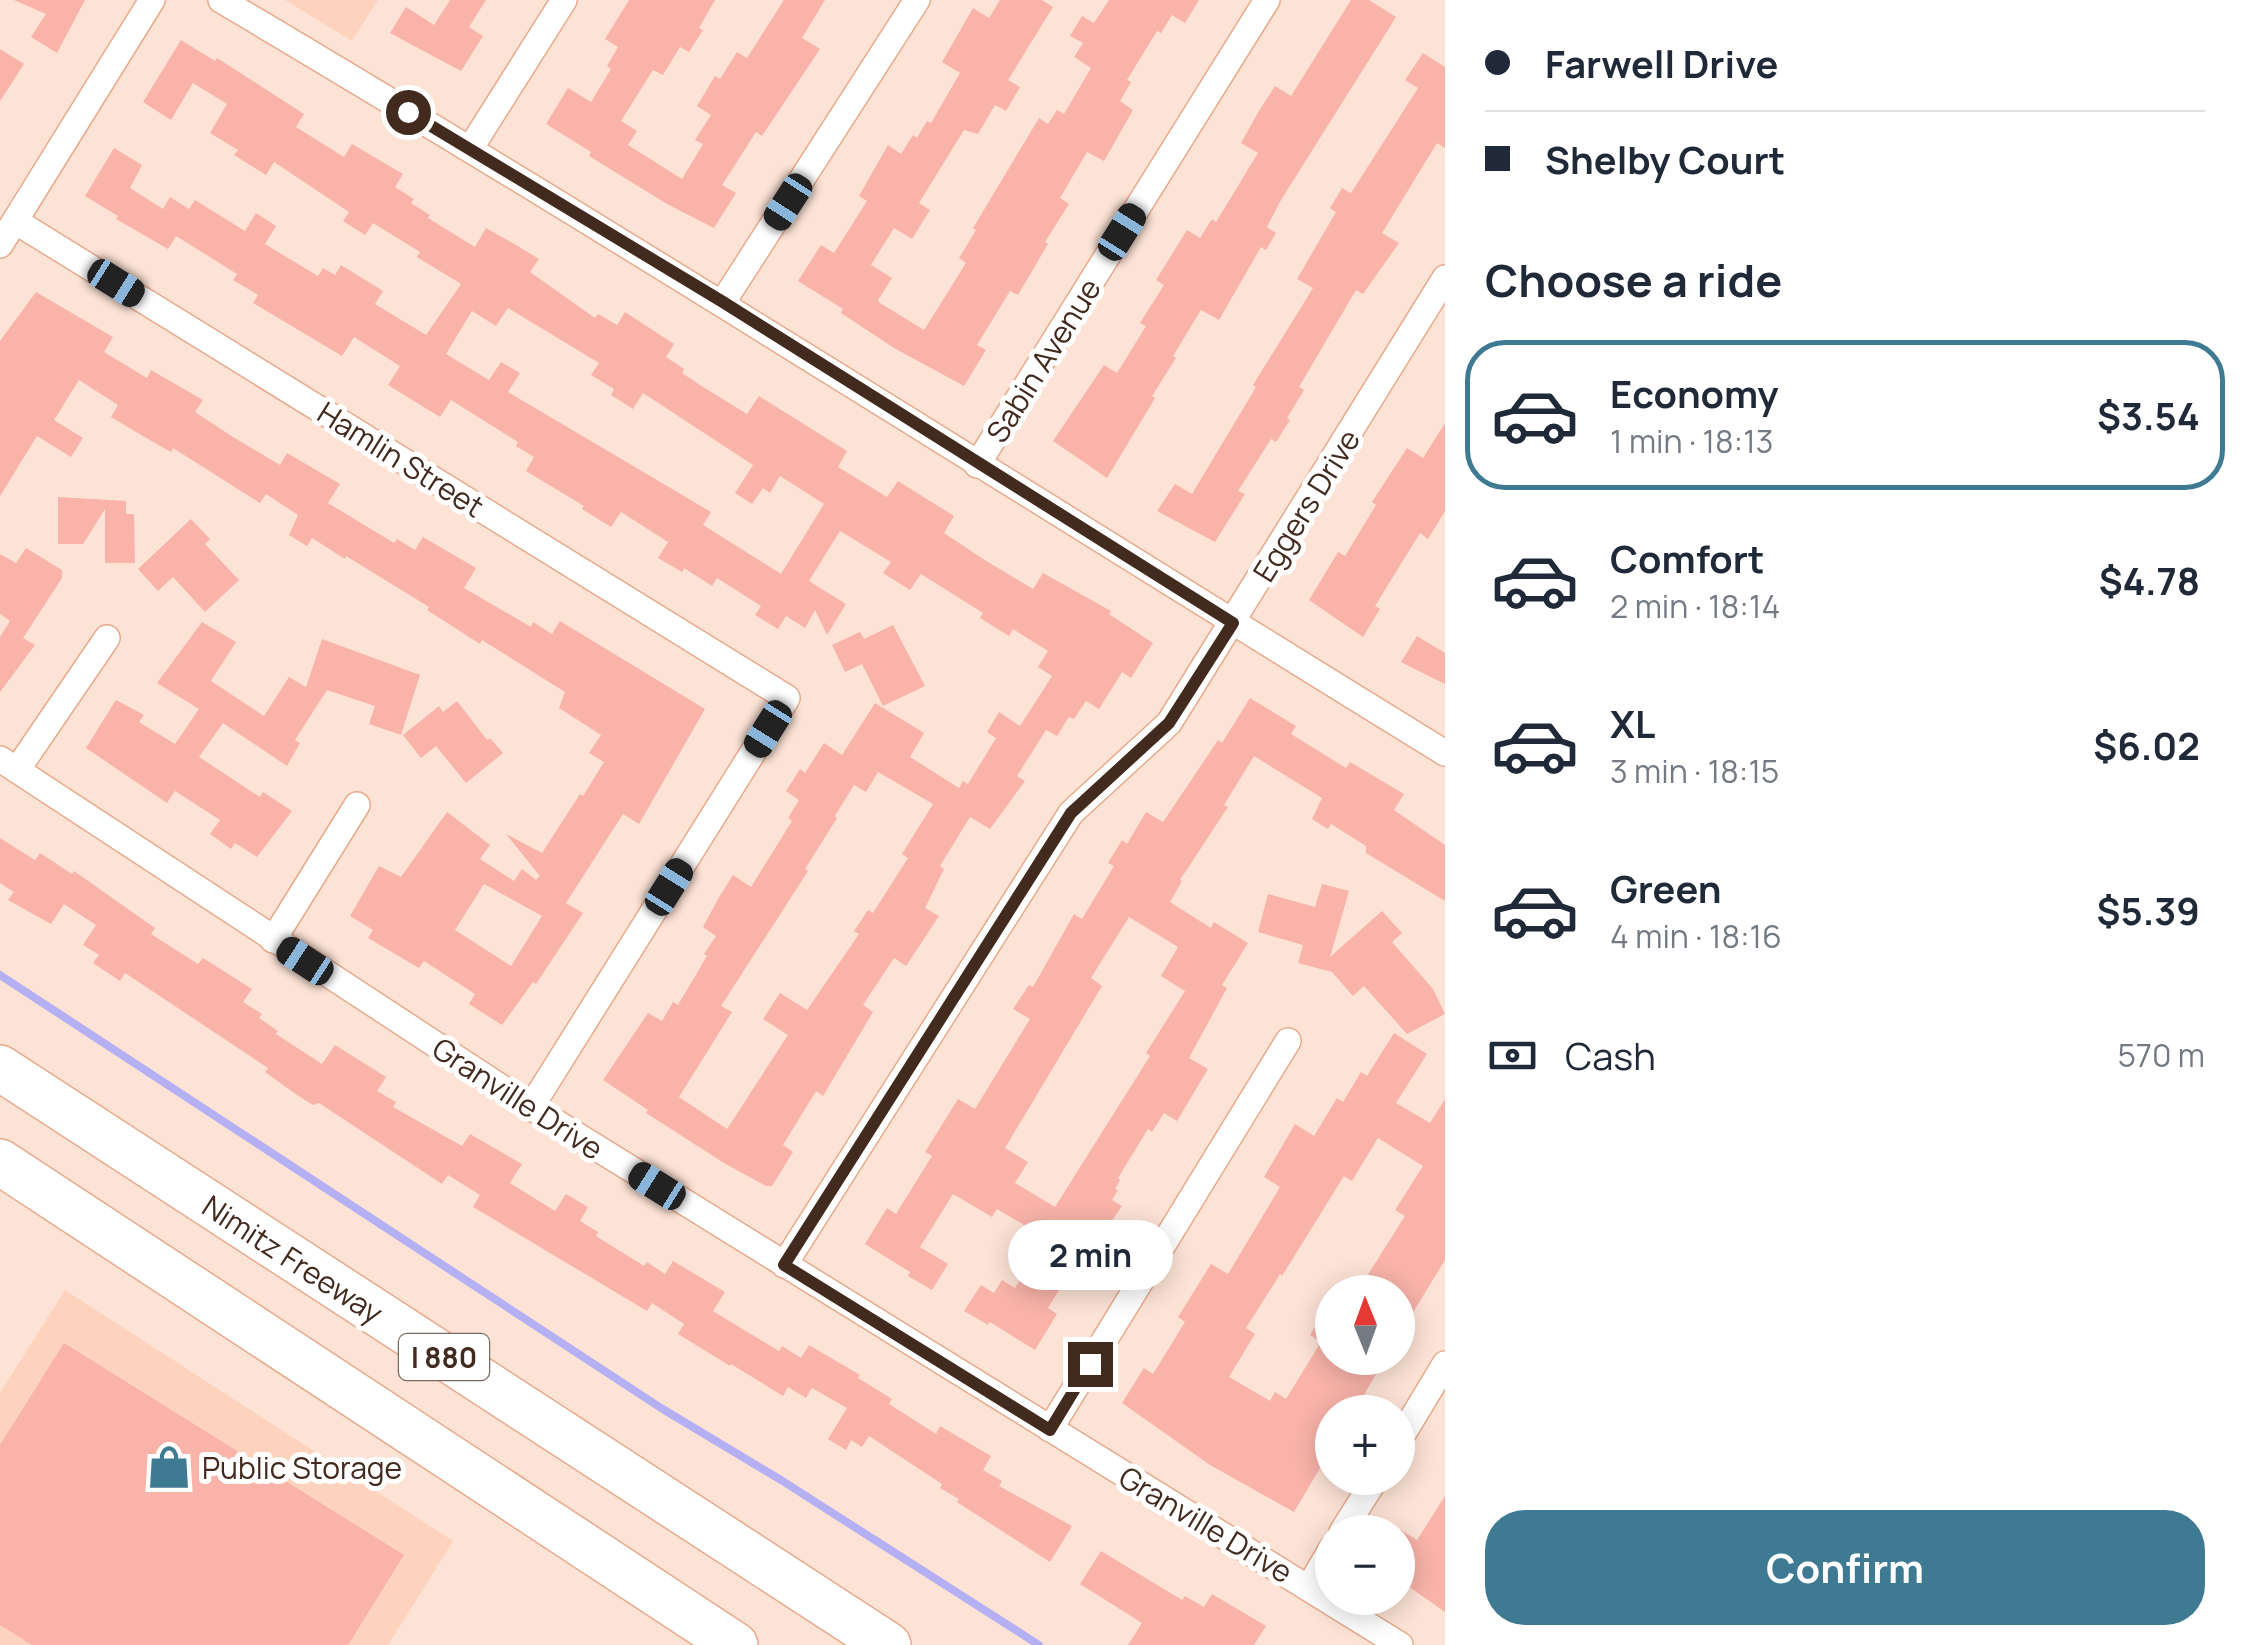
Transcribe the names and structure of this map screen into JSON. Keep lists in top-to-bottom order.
{
  "streets": {
    "highway": ["Nimitz Freeway", "I 880"],
    "street": [
      "Sabin Avenue",
      "Hamlin Street",
      "Eggers Drive",
      "Granville Drive"
    ]
  },
  "crossings": [
    ["Hamlin Street", "Granville Drive"],
    ["Eggers Drive", "Granville Drive"]
  ],
  "places": {
    "shop": ["Public Storage"]
  },
  "north": "top",
  "page": {
    "banner": ["Farwell Drive", "Shelby Court"],
    "heading": "Choose a ride",
    "list": [
      {
        "name": "Economy",
        "note": "1 min · 18:13",
        "value": "$3.54"
      },
      {
        "name": "Comfort",
        "note": "2 min · 18:14",
        "value": "$4.78"
      },
      {
        "name": "XL",
        "note": "3 min · 18:15",
        "value": "$6.02"
      },
      {
        "name": "Green",
        "note": "4 min · 18:16",
        "value": "$5.39"
      }
    ],
    "pay": ["Cash", "570 m"],
    "bubble": "2 min",
    "map_buttons": ["+", "−"],
    "buttons": "Confirm"
  }
}
